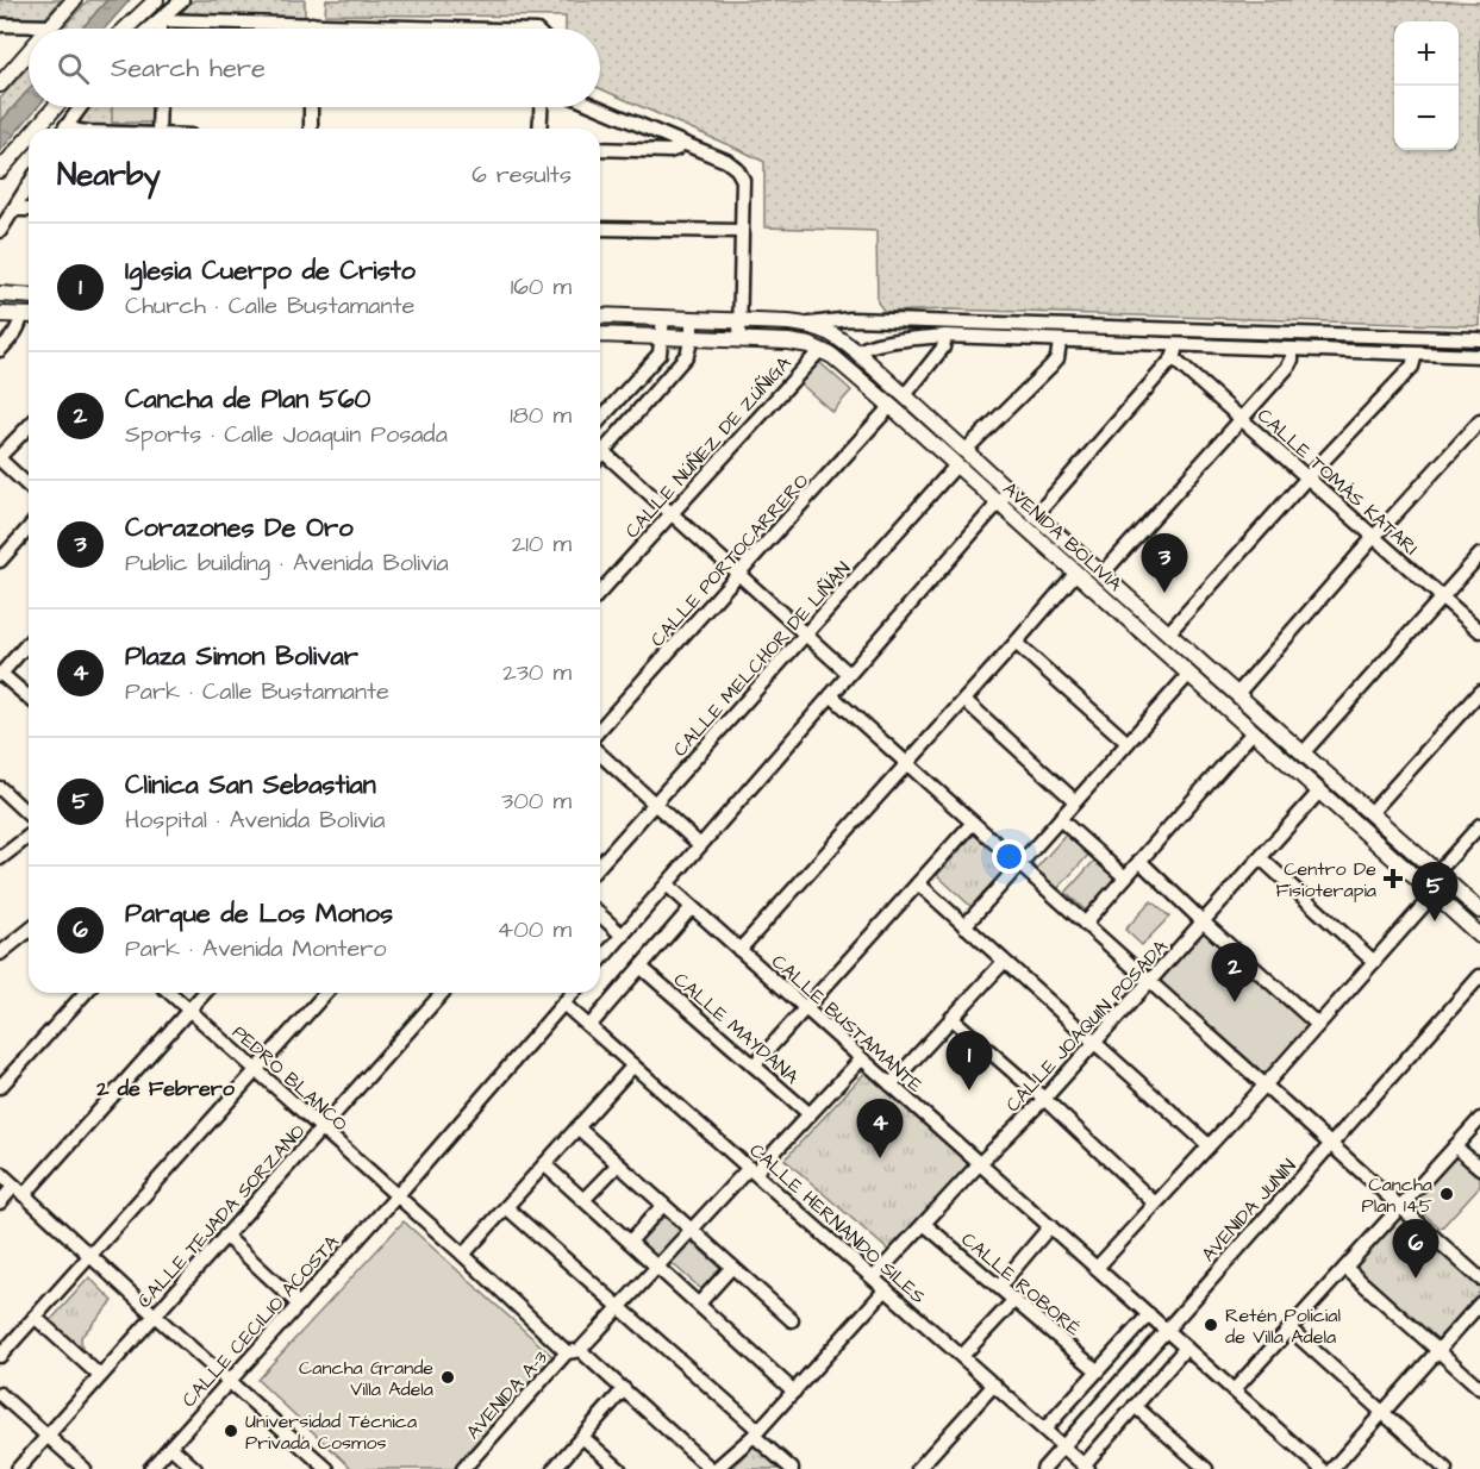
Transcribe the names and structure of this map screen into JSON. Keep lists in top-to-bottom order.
{
  "streets": {
    "main road": ["AVENIDA BOLIVIA"],
    "street": [
      "CALLE NÚÑEZ DE ZÚÑIGA",
      "CALLE TOMÁS KATARI",
      "CALLE PORTOCARRERO",
      "CALLE MELCHOR DE LIÑÁN",
      "CALLE BUSTAMANTE",
      "CALLE JOAQUIN POSADA",
      "CALLE MAYDANA",
      "PEDRO BLANCO",
      "AVENIDA JUNIN",
      "CALLE TEJADA SORZANO",
      "CALLE HERNANDO SILES",
      "CALLE ROBORÉ",
      "CALLE CECILIO ACOSTA",
      "AVENIDA A-3"
    ]
  },
  "crossings": [
    ["CALLE NÚÑEZ DE ZÚÑIGA", "AVENIDA BOLIVIA"],
    ["AVENIDA BOLIVIA", "CALLE PORTOCARRERO"],
    ["AVENIDA BOLIVIA", "CALLE MELCHOR DE LIÑÁN"],
    ["AVENIDA BOLIVIA", "CALLE JOAQUIN POSADA"],
    ["CALLE BUSTAMANTE", "CALLE JOAQUIN POSADA"],
    ["CALLE BUSTAMANTE", "AVENIDA JUNIN"],
    ["CALLE BUSTAMANTE", "AVENIDA A-3"],
    ["CALLE JOAQUIN POSADA", "CALLE HERNANDO SILES"],
    ["CALLE JOAQUIN POSADA", "CALLE ROBORÉ"],
    ["CALLE MAYDANA", "AVENIDA A-3"],
    ["PEDRO BLANCO", "CALLE TEJADA SORZANO"],
    ["PEDRO BLANCO", "CALLE CECILIO ACOSTA"],
    ["PEDRO BLANCO", "AVENIDA A-3"],
    ["AVENIDA JUNIN", "CALLE HERNANDO SILES"],
    ["CALLE HERNANDO SILES", "CALLE CECILIO ACOSTA"],
    ["CALLE HERNANDO SILES", "AVENIDA A-3"]
  ],
  "districts": ["2 de Febrero"],
  "places": {
    "health": ["Centro De Fisioterapia"],
    "other": [
      "Cancha Plan 145",
      "Retén Policial de Villa Adela",
      "Cancha Grande Villa Adela",
      "Universidad Técnica Privada Cosmos"
    ]
  },
  "page": {
    "map_buttons": ["+", "−"],
    "search": "Search here",
    "heading": ["Nearby", "6 results"],
    "list": [
      {
        "mark": "1",
        "name": "Iglesia Cuerpo de Cristo",
        "note": "Church · Calle Bustamante",
        "value": "160 m"
      },
      {
        "mark": "2",
        "name": "Cancha de Plan 560",
        "note": "Sports · Calle Joaquin Posada",
        "value": "180 m"
      },
      {
        "mark": "3",
        "name": "Corazones De Oro",
        "note": "Public building · Avenida Bolivia",
        "value": "210 m"
      },
      {
        "mark": "4",
        "name": "Plaza Simon Bolivar",
        "note": "Park · Calle Bustamante",
        "value": "230 m"
      },
      {
        "mark": "5",
        "name": "Clinica San Sebastian",
        "note": "Hospital · Avenida Bolivia",
        "value": "300 m"
      },
      {
        "mark": "6",
        "name": "Parque de Los Monos",
        "note": "Park · Avenida Montero",
        "value": "400 m"
      }
    ],
    "pins": [
      "3",
      "5",
      "2",
      "1",
      "4",
      "6"
    ]
  }
}
